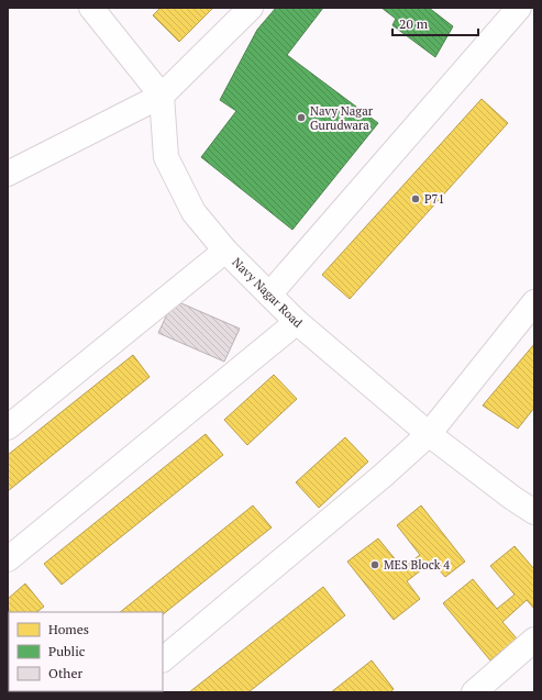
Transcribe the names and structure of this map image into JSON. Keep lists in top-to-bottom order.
{
  "streets": {
    "street": ["Navy Nagar Road"]
  },
  "places": ["Navy Nagar Gurudwara", "P71", "MES Block 4"],
  "legend": ["Homes", "Public", "Other"],
  "scale_bar": "20 m"
}
